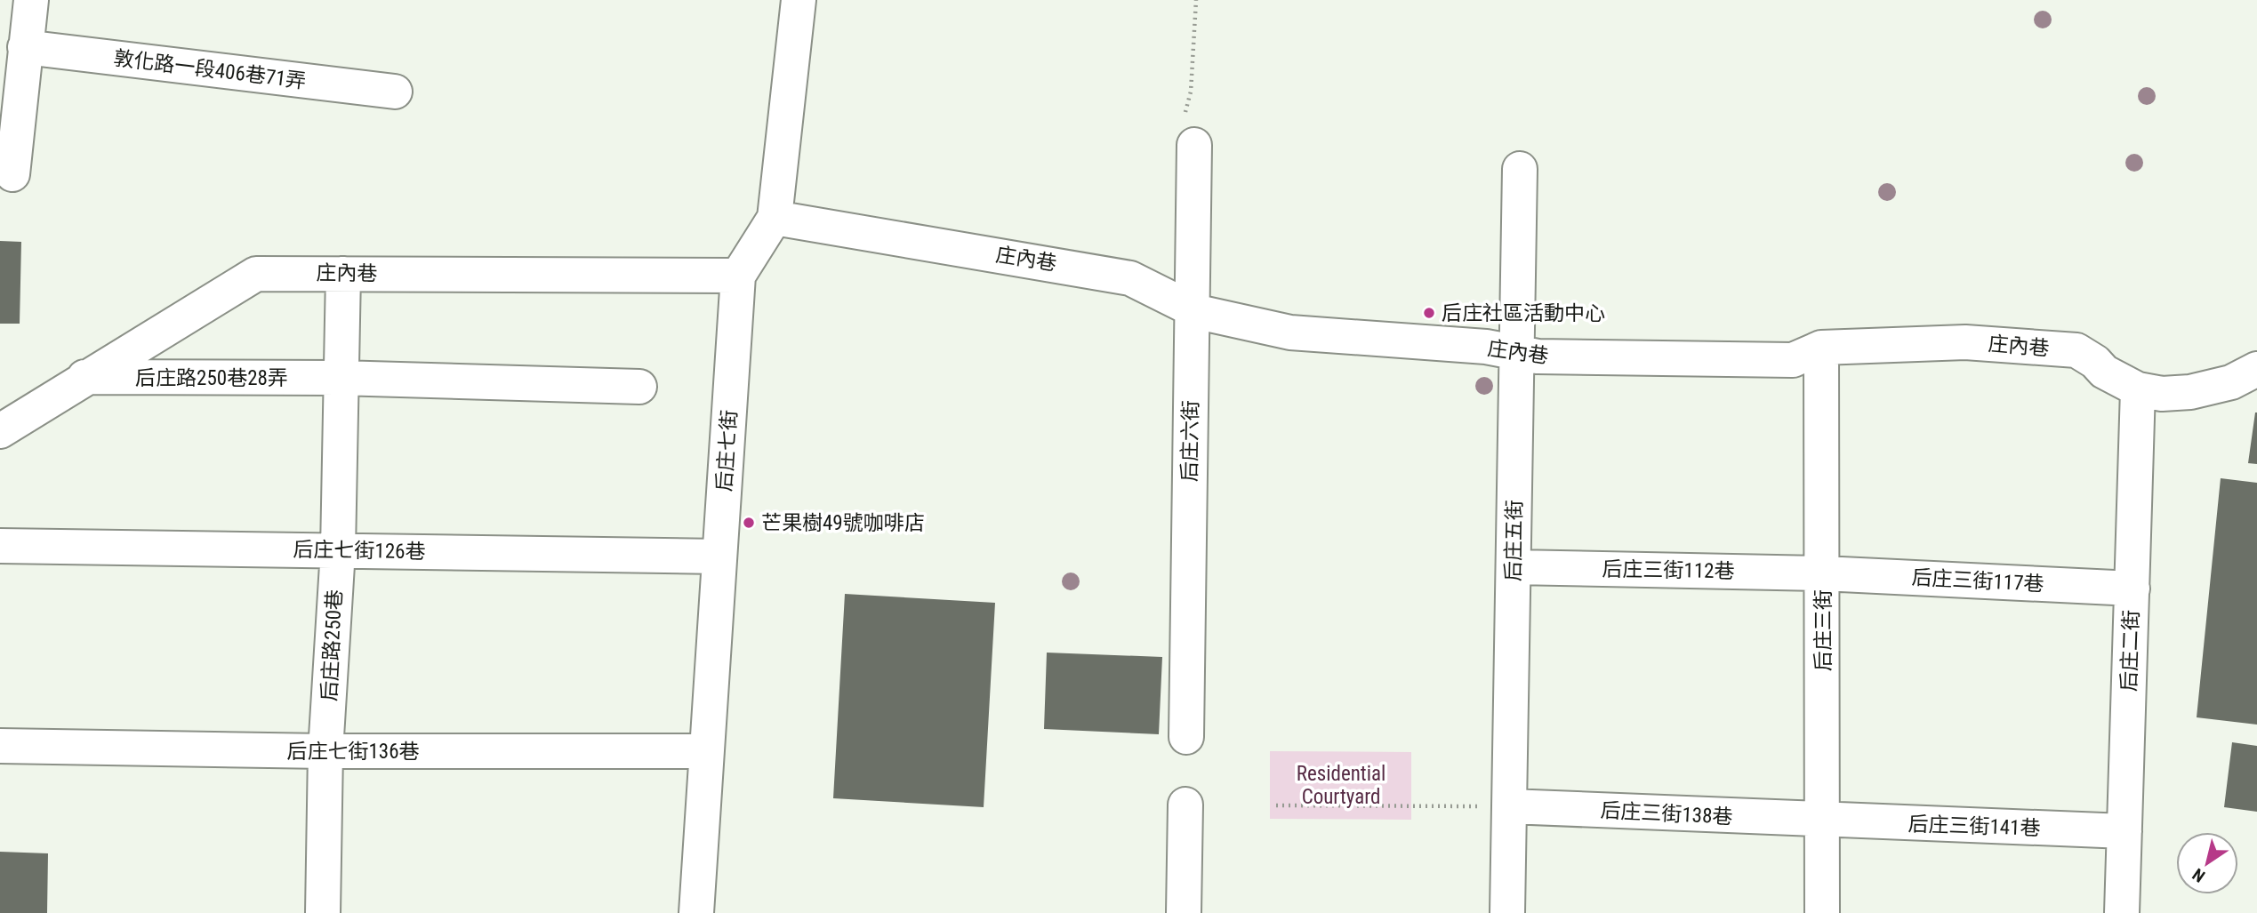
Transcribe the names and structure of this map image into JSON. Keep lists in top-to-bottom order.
{
  "streets": {
    "street": [
      "敦化路一段406巷71弄",
      "庄內巷",
      "后庄路250巷28弄",
      "后庄六街",
      "后庄七街",
      "后庄五街",
      "后庄七街126巷",
      "后庄三街112巷",
      "后庄三街117巷",
      "后庄三街",
      "后庄路250巷",
      "后庄二街",
      "后庄七街136巷",
      "后庄三街138巷",
      "后庄三街141巷"
    ]
  },
  "crossings": [
    ["庄內巷", "后庄路250巷28弄"],
    ["庄內巷", "后庄六街"],
    ["庄內巷", "后庄七街"],
    ["庄內巷", "后庄五街"],
    ["庄內巷", "后庄三街"],
    ["庄內巷", "后庄路250巷"],
    ["庄內巷", "后庄二街"],
    ["后庄路250巷28弄", "后庄路250巷"],
    ["后庄七街", "后庄七街126巷"],
    ["后庄七街", "后庄七街136巷"],
    ["后庄五街", "后庄三街112巷"],
    ["后庄五街", "后庄三街138巷"],
    ["后庄七街126巷", "后庄路250巷"],
    ["后庄三街112巷", "后庄三街117巷"],
    ["后庄三街112巷", "后庄三街"],
    ["后庄三街117巷", "后庄三街"],
    ["后庄三街117巷", "后庄二街"],
    ["后庄三街", "后庄三街138巷"],
    ["后庄三街", "后庄三街141巷"],
    ["后庄路250巷", "后庄七街136巷"],
    ["后庄二街", "后庄三街141巷"],
    ["后庄三街138巷", "后庄三街141巷"]
  ],
  "parks": ["Residential Courtyard"],
  "places": ["后庄社區活動中心", "芒果樹49號咖啡店"],
  "north": "bottom left"
}
